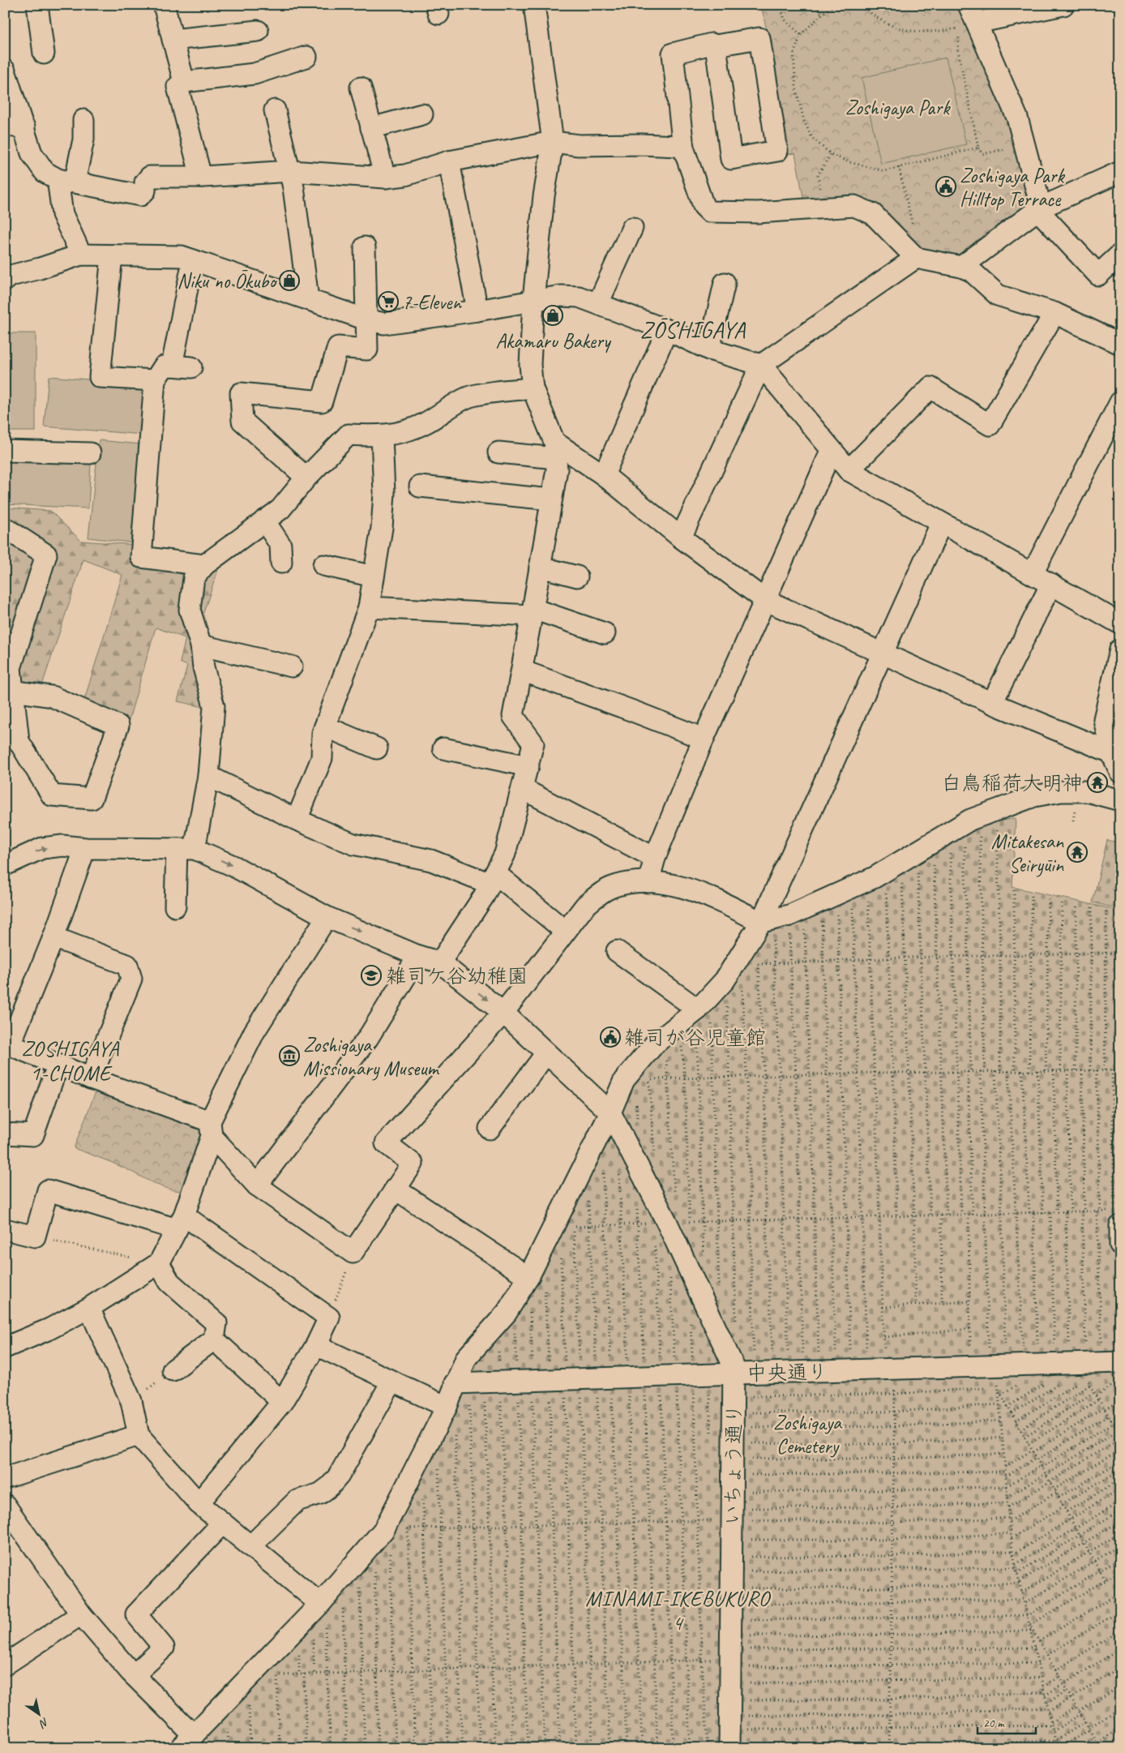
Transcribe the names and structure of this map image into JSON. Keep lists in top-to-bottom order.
{
  "streets": {
    "street": ["中央通り", "いちょう通り"]
  },
  "crossings": [
    ["中央通り", "いちょう通り"]
  ],
  "districts": ["ZŌSHIGAYA", "ZOSHIGAYA 1-CHOME", "MINAMI-IKEBUKURO 4"],
  "parks": ["Zoshigaya Park", "Zoshigaya Cemetery"],
  "places": {
    "public building": ["Zoshigaya Park Hilltop Terrace", "雑司が谷児童館"],
    "shop": ["Niku no Ōkubo", "Akamaru Bakery"],
    "supermarket": ["7-Eleven"],
    "temple": ["白鳥稲荷大明神", "Mitakesan Seiryūin"],
    "school or university": ["雑司ケ谷幼稚園"],
    "museum": ["Zoshigaya Missionary Museum"]
  },
  "scale_bar": "20 m",
  "north": "bottom right"
}
